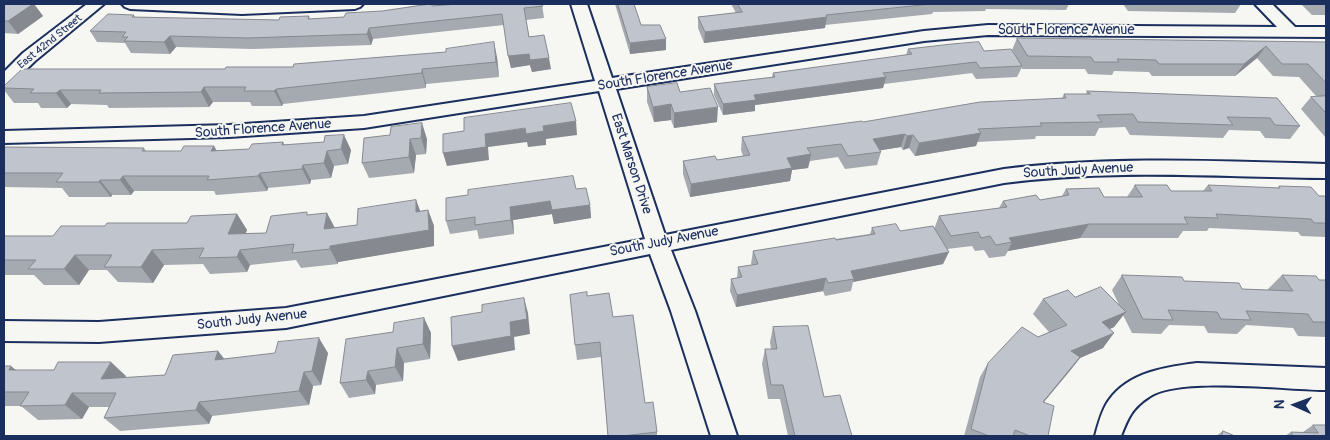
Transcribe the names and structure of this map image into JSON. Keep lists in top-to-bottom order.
{
  "streets": {
    "street": [
      "South Florence Avenue",
      "East 42nd Street",
      "East Marson Drive",
      "South Judy Avenue"
    ]
  },
  "crossings": [
    ["South Florence Avenue", "East Marson Drive"],
    ["East Marson Drive", "South Judy Avenue"]
  ],
  "north": "left"
}
